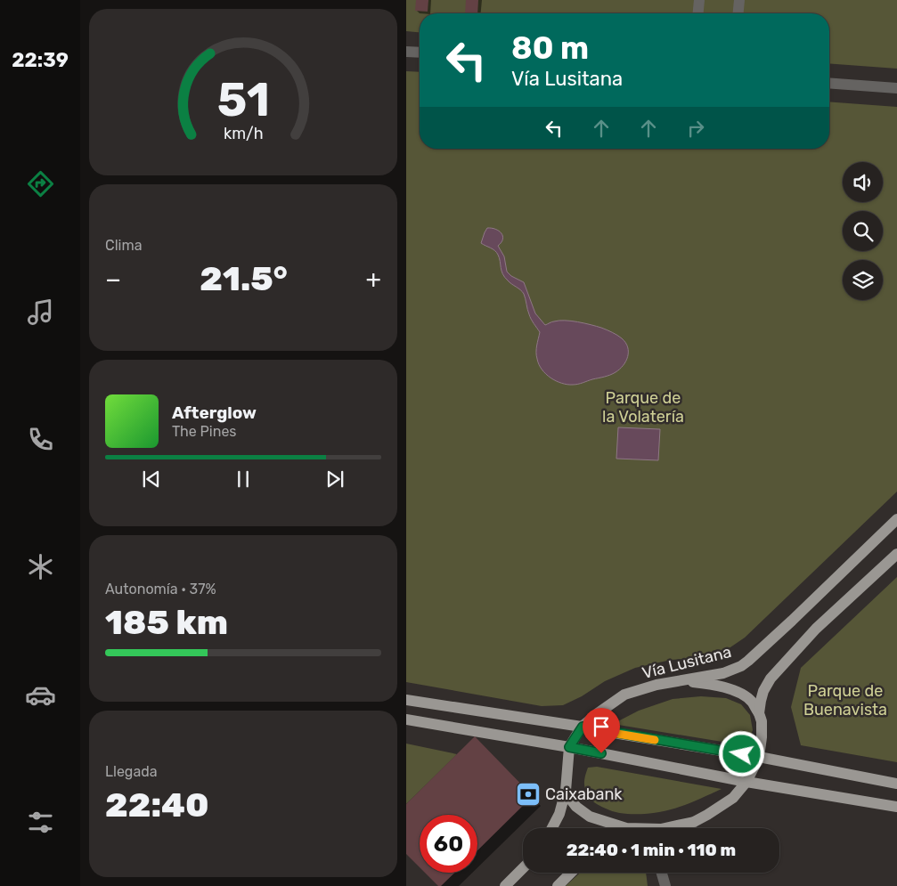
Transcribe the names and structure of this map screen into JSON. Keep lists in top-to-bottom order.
{
  "streets": {
    "main road": ["Vía Lusitana"]
  },
  "parks": ["Parque de la Volatería", "Parque de Buenavista"],
  "places": {
    "bank": ["Caixabank"]
  },
  "page": {
    "tabs": "22:39",
    "turn": ["80 m", "Vía Lusitana"],
    "tile": [
      "Clima",
      ["Autonomía · 37%", "185 km"],
      ["Llegada", "22:40"]
    ],
    "heat": ["−", "21.5°", "+"],
    "song": ["Afterglow", "The Pines"],
    "limit": "60",
    "trip": "22:40 · 1 min · 110 m",
    "gauge": ["51", "km/h"]
  }
}
